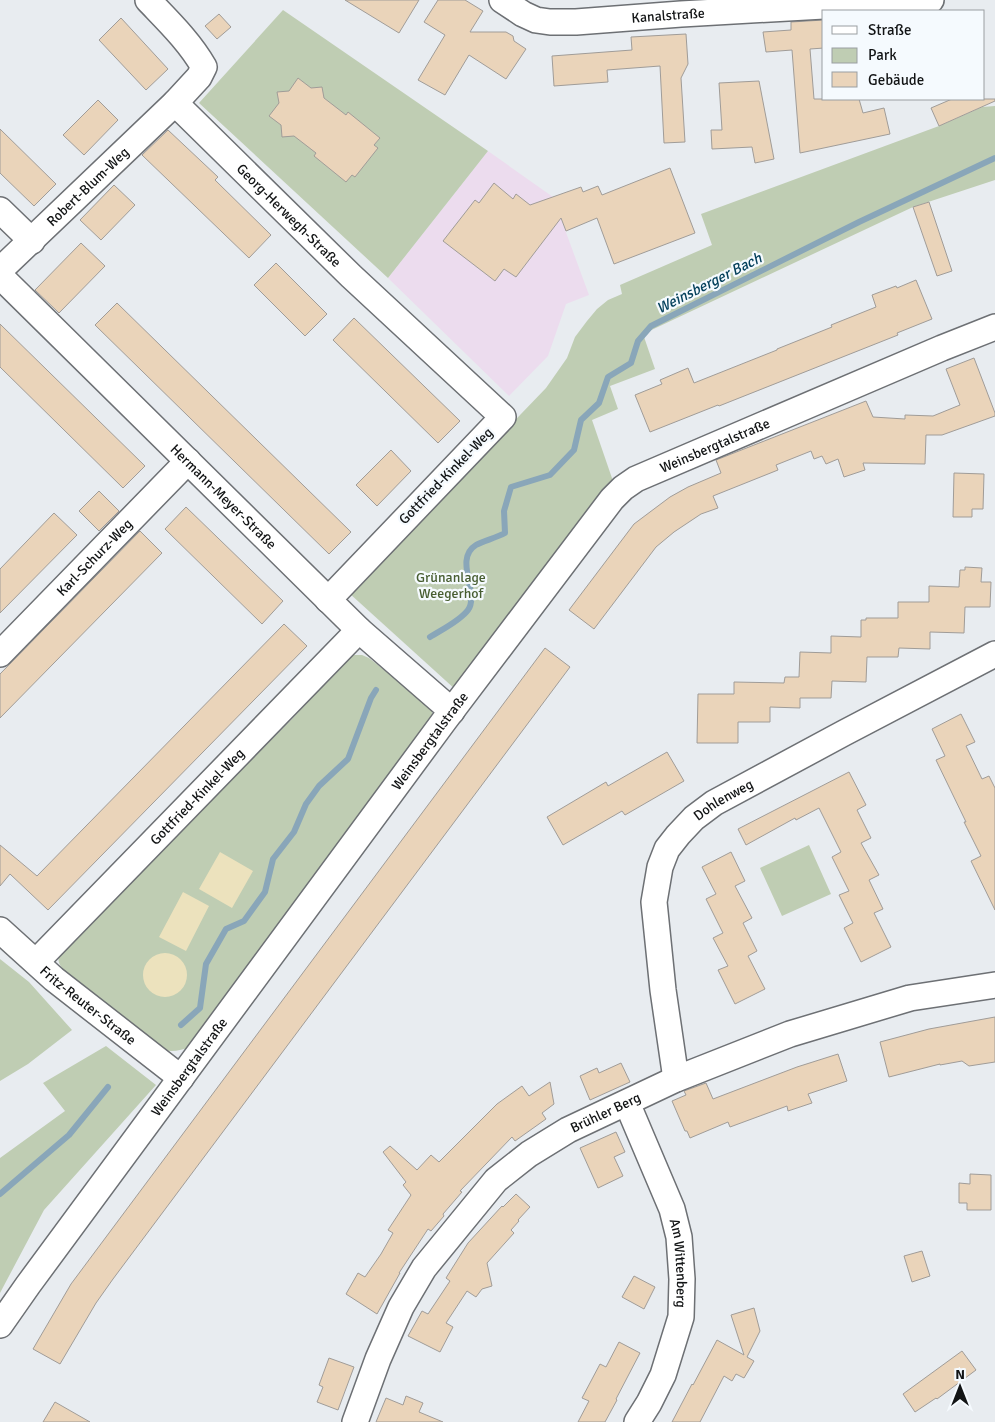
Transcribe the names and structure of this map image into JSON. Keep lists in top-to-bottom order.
{
  "streets": {
    "street": [
      "Kanalstraße",
      "Robert-Blum-Weg",
      "Georg-Herwegh-Straße",
      "Weinsbergtalstraße",
      "Gottfried-Kinkel-Weg",
      "Hermann-Meyer-Straße",
      "Karl-Schurz-Weg",
      "Dohlenweg",
      "Fritz-Reuter-Straße",
      "Brühler Berg",
      "Am Wittenberg"
    ]
  },
  "crossings": [
    ["Robert-Blum-Weg", "Georg-Herwegh-Straße"],
    ["Georg-Herwegh-Straße", "Gottfried-Kinkel-Weg"],
    ["Weinsbergtalstraße", "Hermann-Meyer-Straße"],
    ["Weinsbergtalstraße", "Fritz-Reuter-Straße"],
    ["Gottfried-Kinkel-Weg", "Hermann-Meyer-Straße"],
    ["Gottfried-Kinkel-Weg", "Fritz-Reuter-Straße"],
    ["Hermann-Meyer-Straße", "Karl-Schurz-Weg"],
    ["Dohlenweg", "Brühler Berg"],
    ["Brühler Berg", "Am Wittenberg"]
  ],
  "water": ["Weinsberger Bach"],
  "parks": ["Grünanlage Weegerhof"],
  "legend": ["Straße", "Park", "Gebäude"],
  "north": "top"
}
